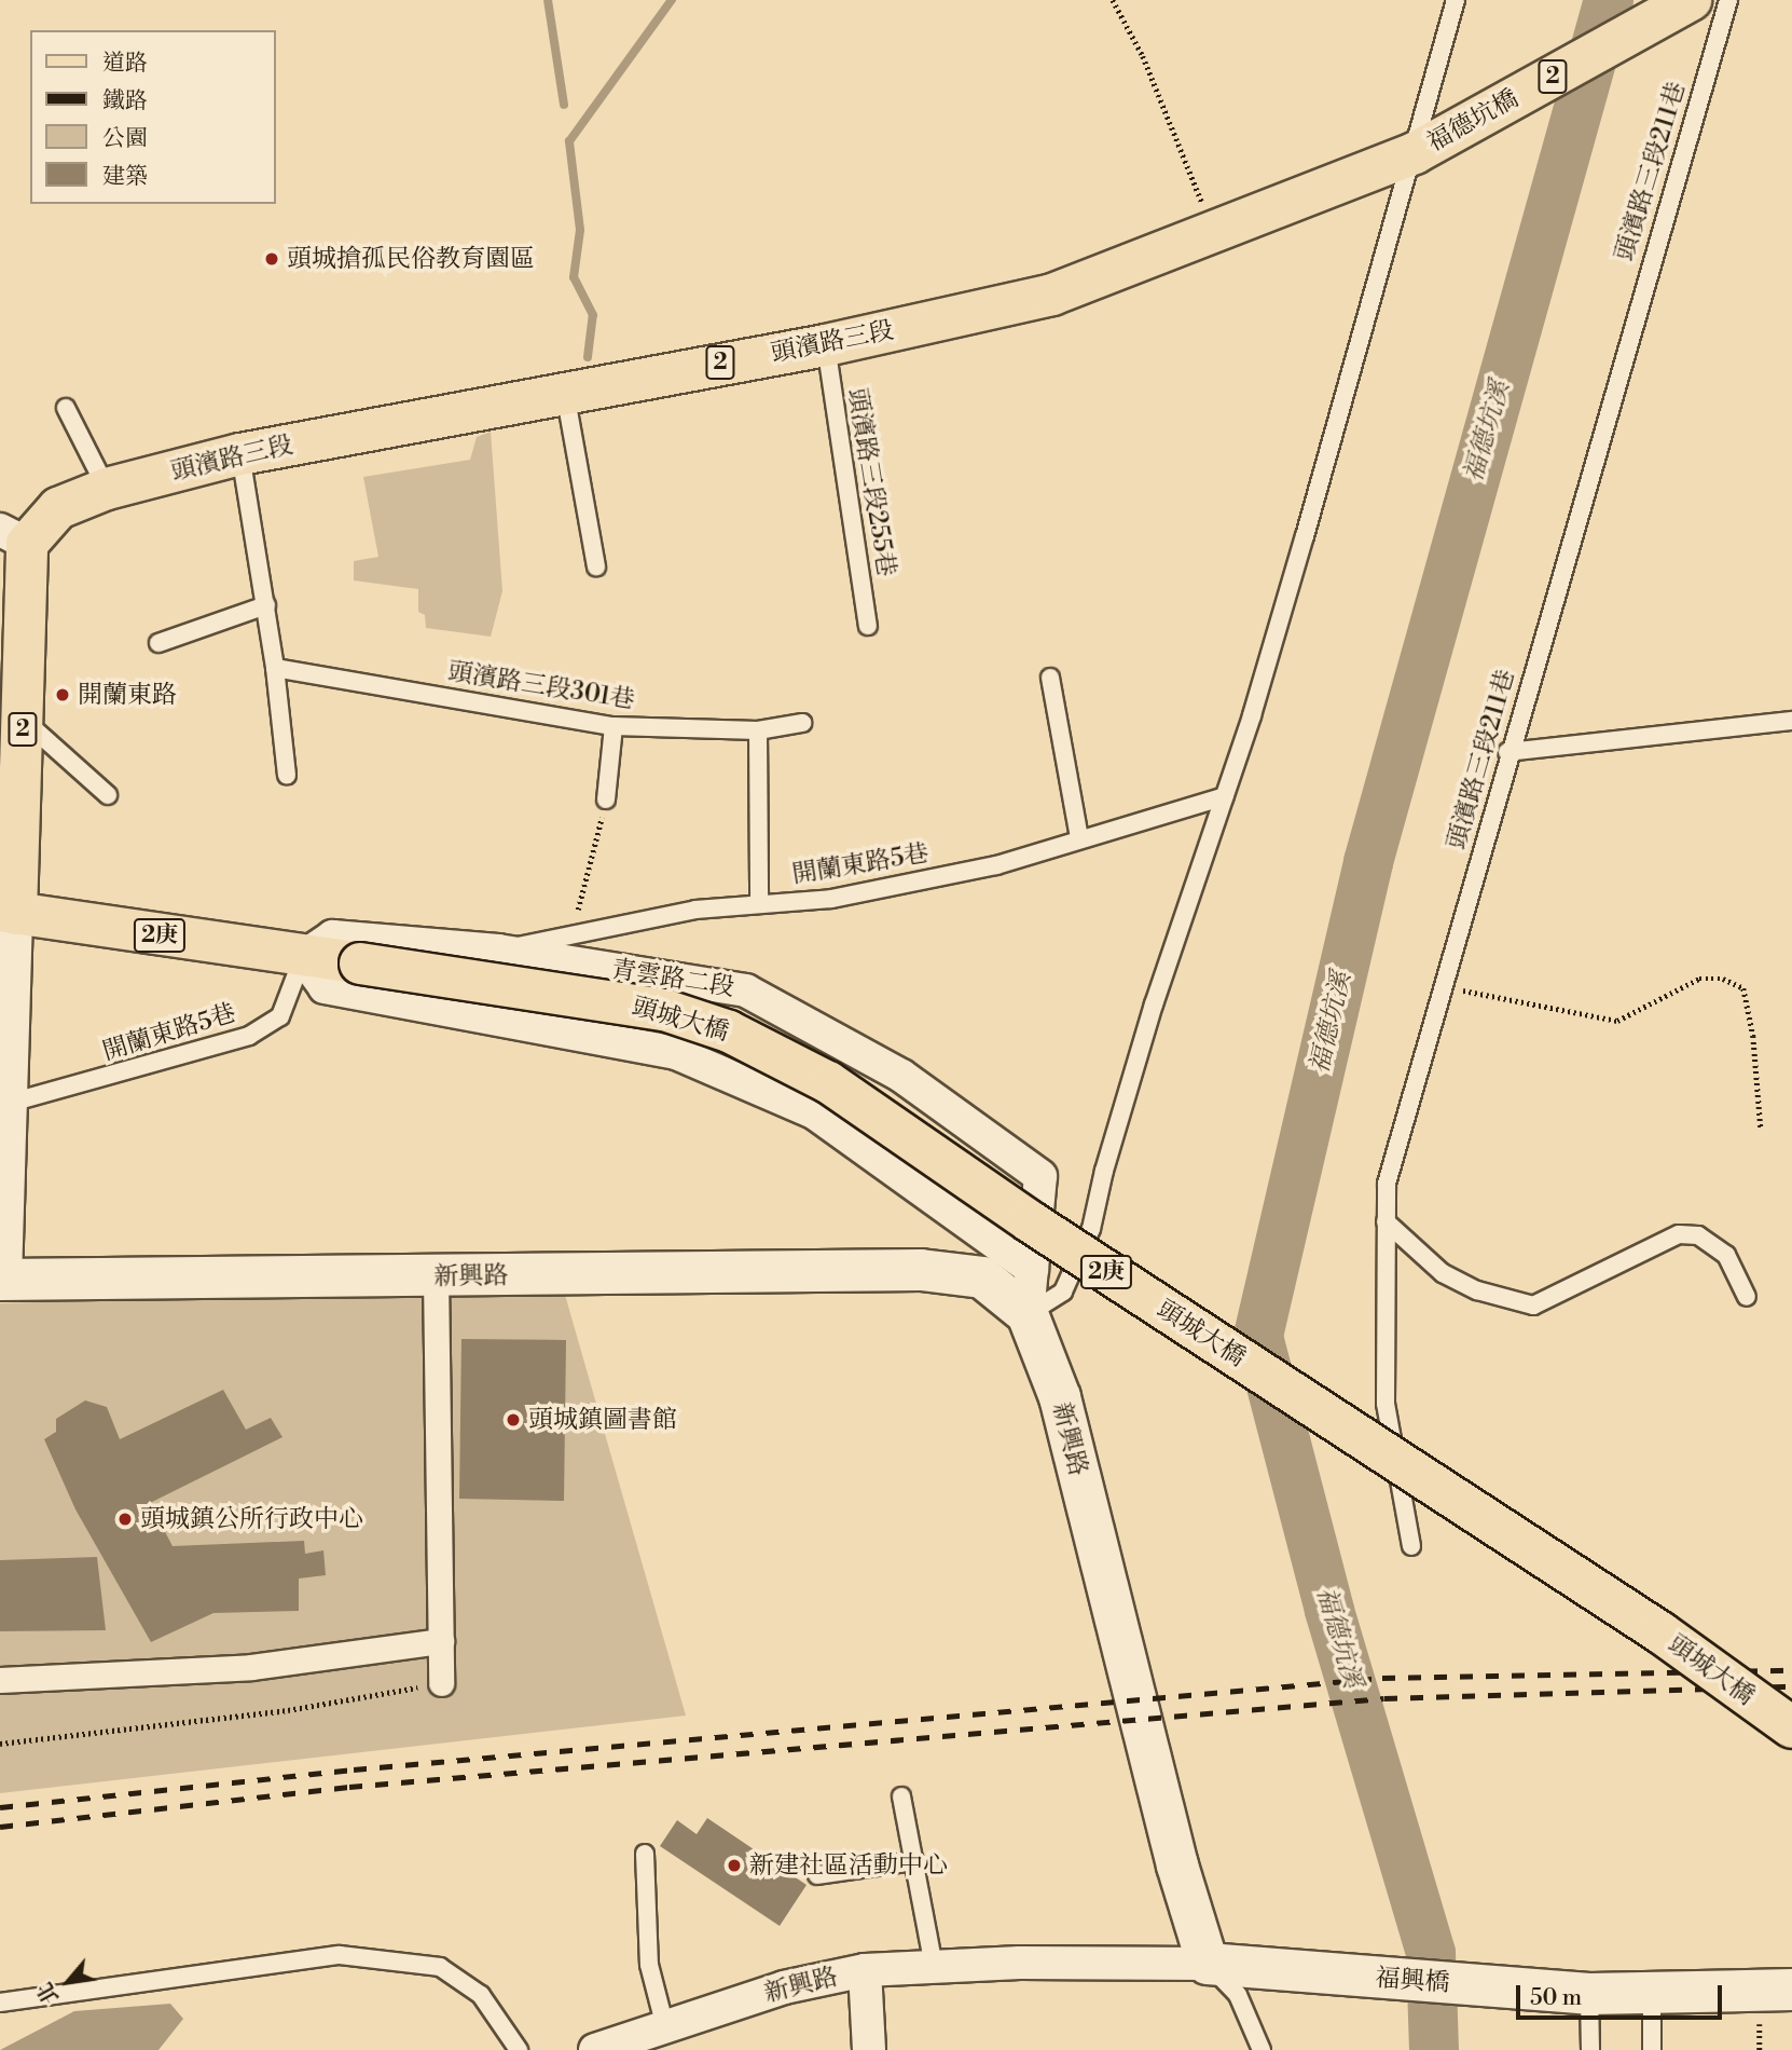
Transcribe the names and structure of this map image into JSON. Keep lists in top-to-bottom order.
{
  "streets": {
    "main road": [
      "2",
      "福德坑橋",
      "頭濱路三段",
      "2庚",
      "頭城大橋"
    ],
    "street": ["青雲路二段", "新興路", "福興橋"],
    "lane": [
      "頭濱路三段211巷",
      "頭濱路三段255巷",
      "頭濱路三段301巷",
      "開蘭東路5巷"
    ]
  },
  "crossings": [
    ["2", "頭濱路三段"],
    ["2", "2庚"],
    ["福德坑橋", "頭濱路三段"],
    ["頭濱路三段", "頭濱路三段255巷"],
    ["開蘭東路5巷", "2庚"],
    ["開蘭東路5巷", "青雲路二段"],
    ["開蘭東路5巷", "頭城大橋"],
    ["2庚", "青雲路二段"],
    ["2庚", "頭城大橋"],
    ["青雲路二段", "頭城大橋"],
    ["青雲路二段", "新興路"],
    ["新興路", "福興橋"]
  ],
  "water": ["福德坑溪"],
  "places": [
    "頭城搶孤民俗教育園區",
    "開蘭東路",
    "頭城鎮圖書館",
    "頭城鎮公所行政中心",
    "新建社區活動中心"
  ],
  "legend": [
    "道路",
    "鐵路",
    "公園",
    "建築"
  ],
  "scale_bar": "50 m",
  "north": "bottom left"
}
